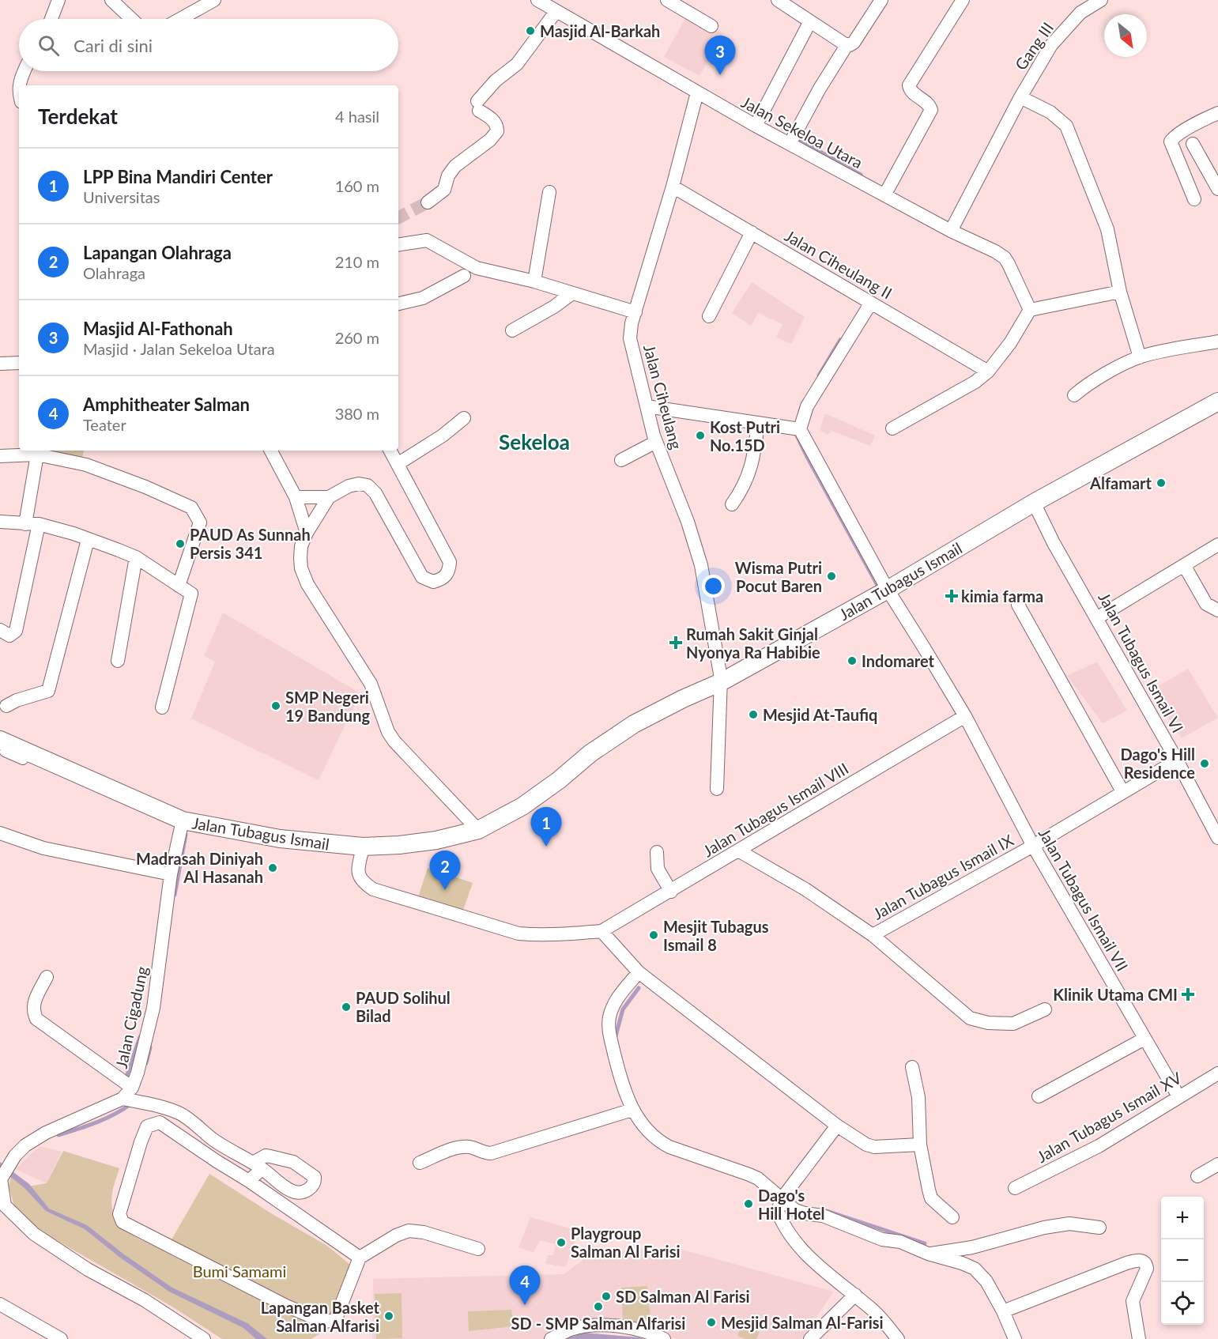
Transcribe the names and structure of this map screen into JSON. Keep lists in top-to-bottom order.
{
  "streets": {
    "main road": ["Jalan Tubagus Ismail"],
    "street": [
      "Gang III",
      "Jalan Sekeloa Utara",
      "Jalan Ciheulang II",
      "Jalan Ciheulang",
      "Jalan Tubagus Ismail VI",
      "Jalan Tubagus Ismail VIII",
      "Jalan Tubagus Ismail IX",
      "Jalan Tubagus Ismail VII",
      "Jalan Cigadung",
      "Jalan Tubagus Ismail XV"
    ]
  },
  "crossings": [
    ["Gang III", "Jalan Sekeloa Utara"],
    ["Jalan Sekeloa Utara", "Jalan Ciheulang"],
    ["Jalan Ciheulang II", "Jalan Ciheulang"],
    ["Jalan Ciheulang", "Jalan Tubagus Ismail"],
    ["Jalan Tubagus Ismail", "Jalan Tubagus Ismail VI"],
    ["Jalan Tubagus Ismail", "Jalan Tubagus Ismail VIII"],
    ["Jalan Tubagus Ismail", "Jalan Tubagus Ismail VII"],
    ["Jalan Tubagus Ismail", "Jalan Cigadung"],
    ["Jalan Tubagus Ismail VI", "Jalan Tubagus Ismail IX"],
    ["Jalan Tubagus Ismail VIII", "Jalan Tubagus Ismail VII"],
    ["Jalan Tubagus Ismail IX", "Jalan Tubagus Ismail VII"],
    ["Jalan Tubagus Ismail VII", "Jalan Tubagus Ismail XV"]
  ],
  "districts": ["Sekeloa"],
  "parks": ["Bumi Samami"],
  "places": {
    "other": [
      "Masjid Al-Barkah",
      "Kost Putri No.15D",
      "Alfamart",
      "PAUD As Sunnah Persis 341",
      "Wisma Putri Pocut Baren",
      "Indomaret",
      "SMP Negeri 19 Bandung",
      "Mesjid At-Taufiq",
      "Dago's Hill Residence",
      "Madrasah Diniyah Al Hasanah",
      "Mesjit Tubagus Ismail 8",
      "PAUD Solihul Bilad",
      "Dago's Hill Hotel",
      "Playgroup Salman Al Farisi",
      "SD Salman Al Farisi",
      "SD - SMP Salman Alfarisi",
      "Lapangan Basket Salman Alfarisi",
      "Mesjid Salman Al-Farisi"
    ],
    "health": ["kimia farma", "Rumah Sakit Ginjal Nyonya Ra Habibie", "Klinik Utama CMI"]
  },
  "north": "bottom right",
  "page": {
    "search": "Cari di sini",
    "pins": [
      "3",
      "1",
      "2",
      "4"
    ],
    "heading": ["Terdekat", "4 hasil"],
    "list": [
      {
        "mark": "1",
        "name": "LPP Bina Mandiri Center",
        "note": "Universitas",
        "value": "160 m"
      },
      {
        "mark": "2",
        "name": "Lapangan Olahraga",
        "note": "Olahraga",
        "value": "210 m"
      },
      {
        "mark": "3",
        "name": "Masjid Al-Fathonah",
        "note": "Masjid · Jalan Sekeloa Utara",
        "value": "260 m"
      },
      {
        "mark": "4",
        "name": "Amphitheater Salman",
        "note": "Teater",
        "value": "380 m"
      }
    ],
    "map_buttons": ["+", "−"]
  }
}
